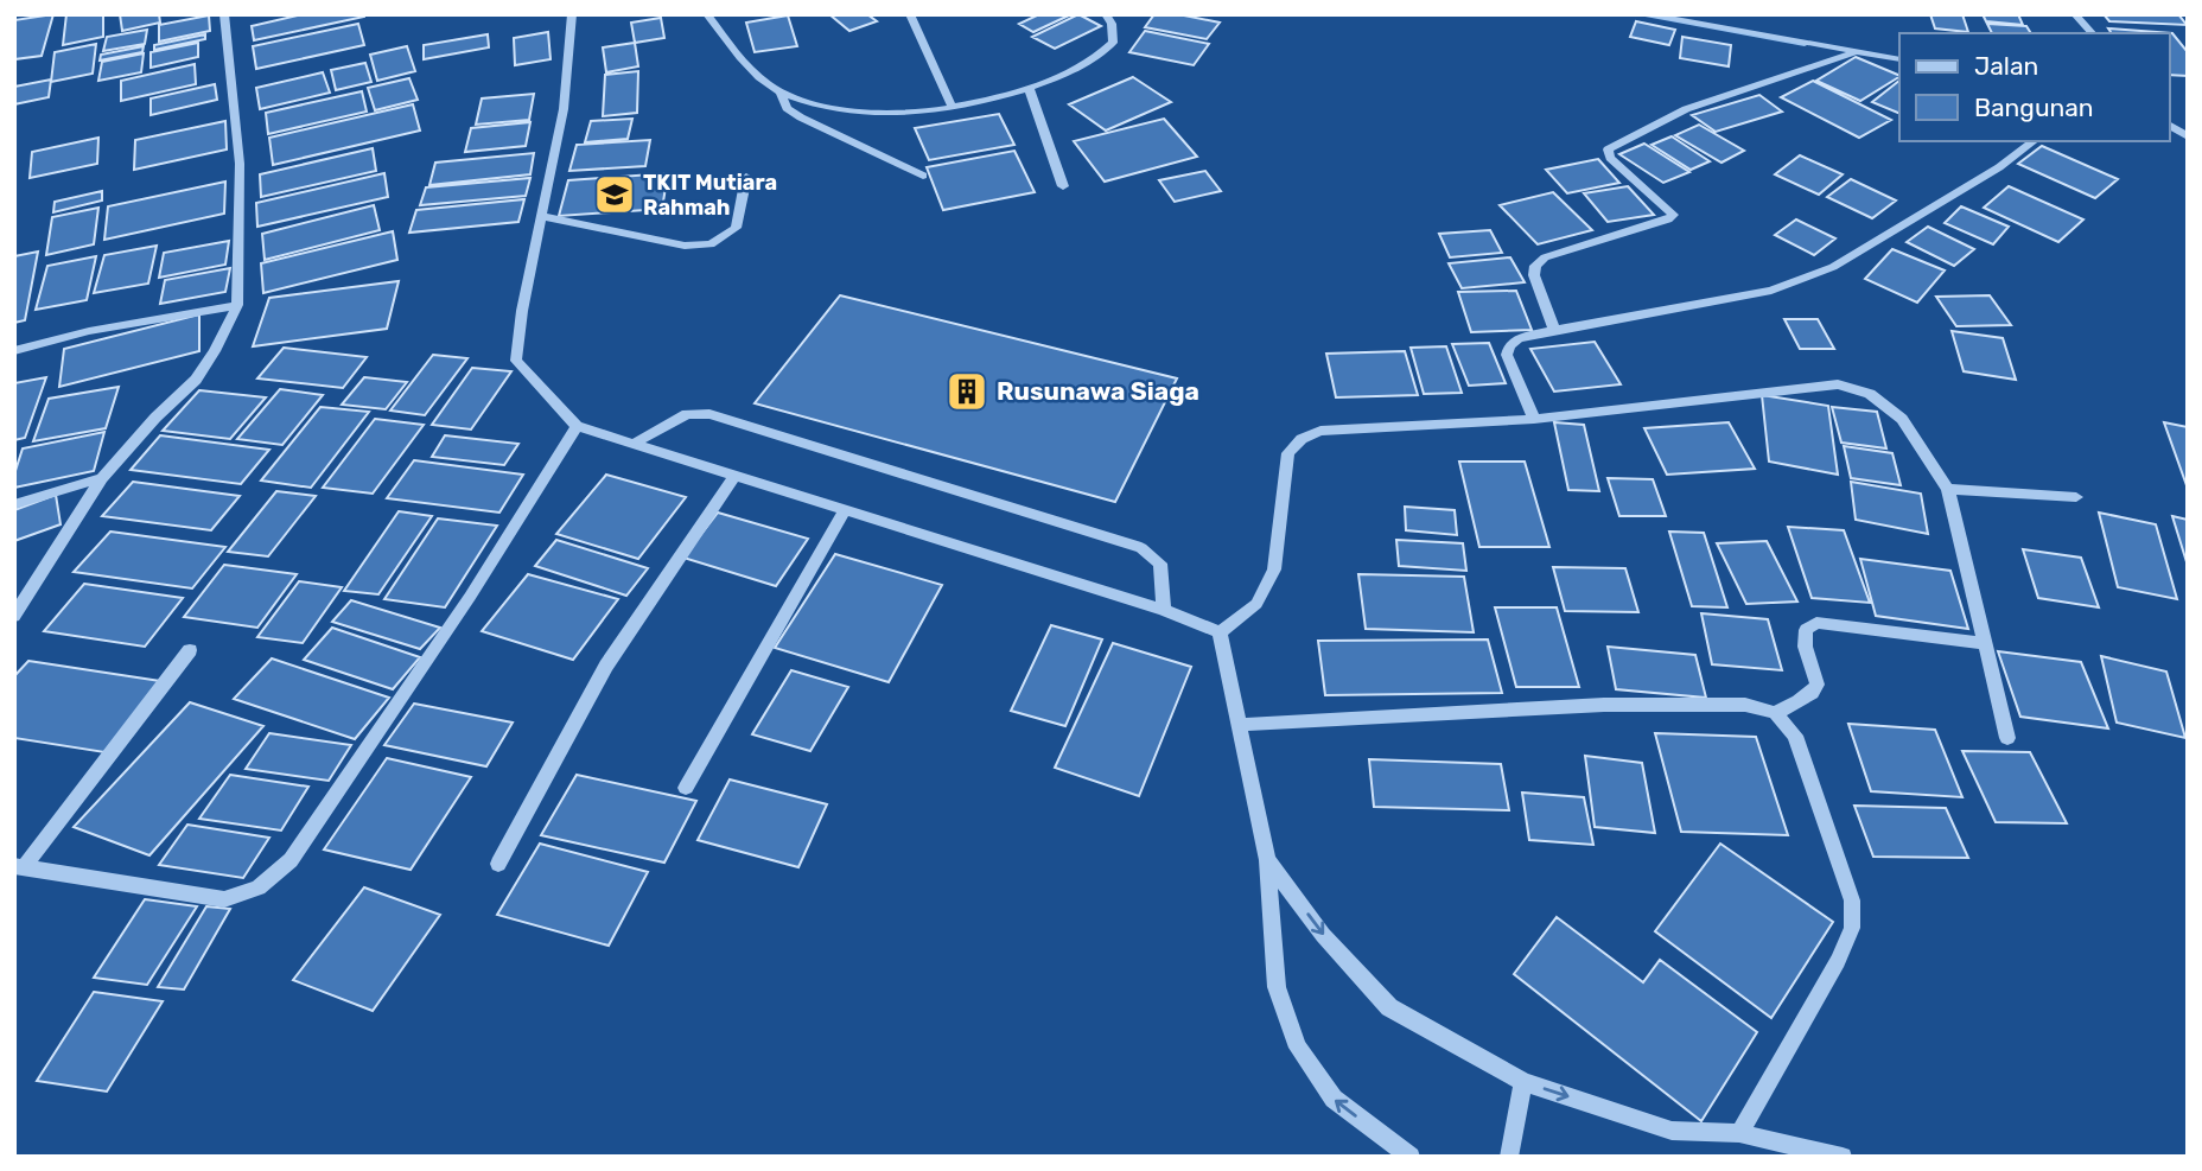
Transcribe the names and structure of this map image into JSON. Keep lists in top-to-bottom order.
{
  "places": {
    "school or university": ["TKIT Mutiara Rahmah"],
    "building": ["Rusunawa Siaga"]
  },
  "legend": ["Jalan", "Bangunan"]
}
